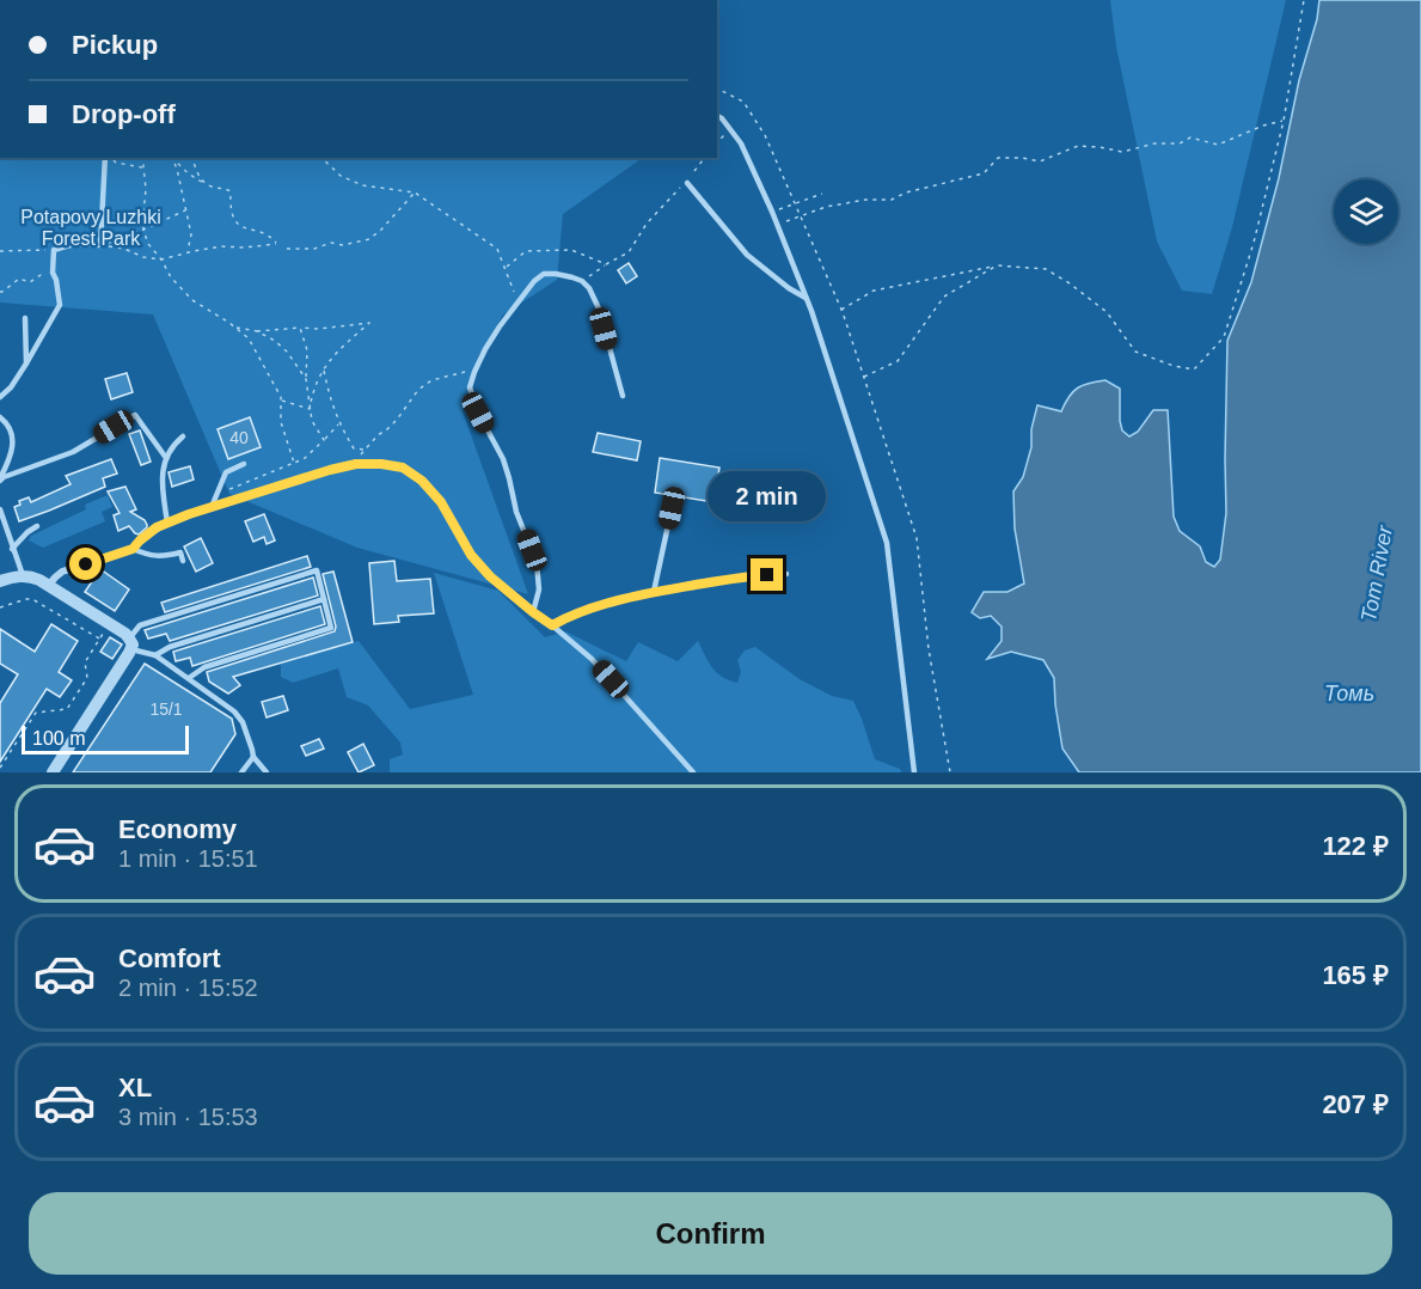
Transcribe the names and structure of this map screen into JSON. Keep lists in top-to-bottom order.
{
  "water": ["Tom River", "Томь"],
  "parks": ["Potapovy Luzhki Forest Park"],
  "house_numbers": ["40", "15/1"],
  "scale_bar": "100 m",
  "page": {
    "banner": ["Pickup", "Drop-off"],
    "bubble": "2 min",
    "scale": "100 m",
    "list": [
      {
        "name": "Economy",
        "note": "1 min · 15:51",
        "value": "122 ₽"
      },
      {
        "name": "Comfort",
        "note": "2 min · 15:52",
        "value": "165 ₽"
      },
      {
        "name": "XL",
        "note": "3 min · 15:53",
        "value": "207 ₽"
      }
    ],
    "buttons": "Confirm"
  }
}
